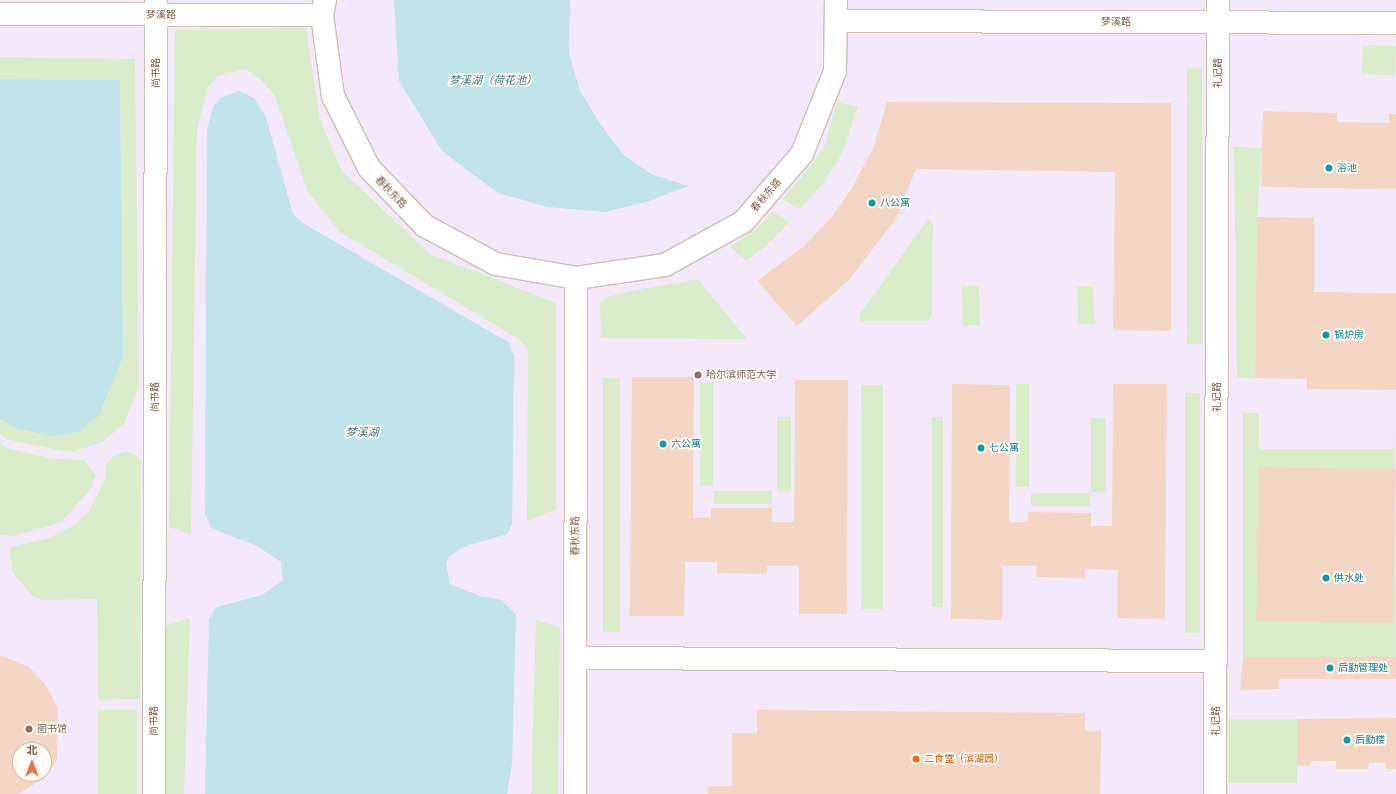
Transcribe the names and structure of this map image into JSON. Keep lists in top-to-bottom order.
{
  "streets": {
    "lane": [
      "梦溪路",
      "尚书路",
      "礼记路",
      "春秋东路"
    ]
  },
  "crossings": [
    ["梦溪路", "尚书路"],
    ["梦溪路", "礼记路"],
    ["梦溪路", "春秋东路"]
  ],
  "water": ["梦溪湖（荷花池）", "梦溪湖"],
  "places": [
    "浴池",
    "八公寓",
    "锅炉房",
    "哈尔滨师范大学",
    "六公寓",
    "七公寓",
    "供水处",
    "后勤管理处",
    "图书馆",
    "后勤楼",
    "二食堂（滨湖园）"
  ],
  "north": "top"
}
